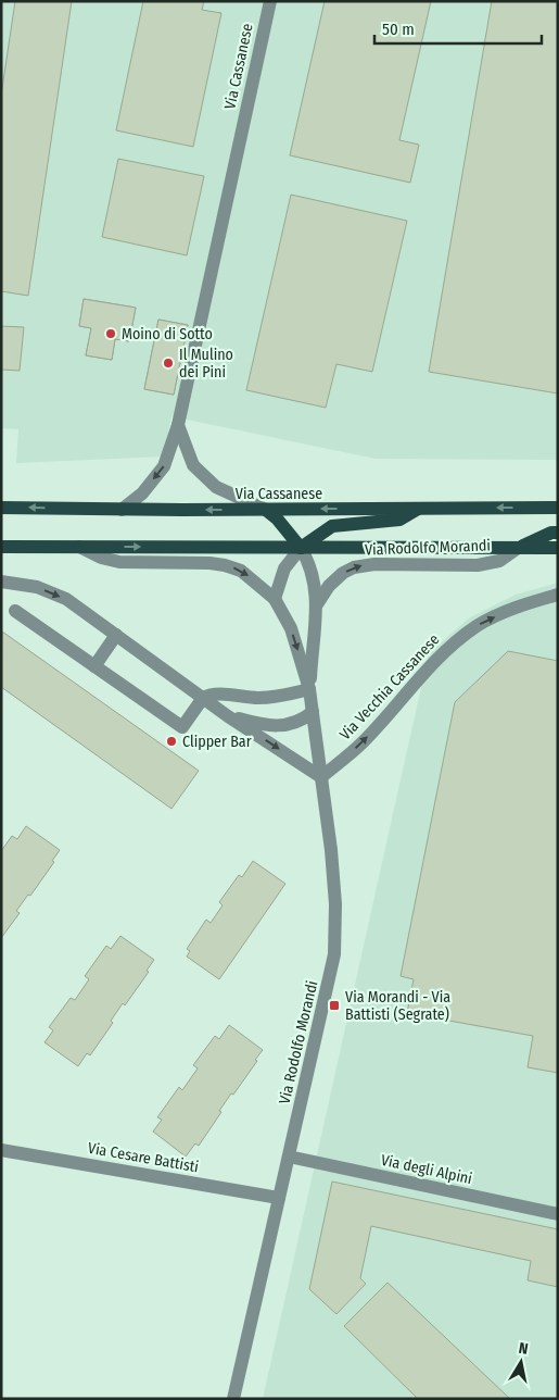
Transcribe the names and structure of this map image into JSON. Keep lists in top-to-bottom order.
{
  "streets": {
    "main road": ["Via Cassanese"],
    "street": [
      "Via Rodolfo Morandi",
      "Via Vecchia Cassanese",
      "Via Cesare Battisti",
      "Via degli Alpini"
    ]
  },
  "crossings": [
    ["Via Rodolfo Morandi", "Via Vecchia Cassanese"],
    ["Via Rodolfo Morandi", "Via Cesare Battisti"],
    ["Via Rodolfo Morandi", "Via degli Alpini"]
  ],
  "one_way": ["Via Cassanese", "Via Vecchia Cassanese"],
  "places": {
    "other": ["Moino di Sotto", "Il Mulino dei Pini", "Clipper Bar"],
    "transit": ["Via Morandi - Via Battisti (Segrate)"]
  },
  "scale_bar": "50 m",
  "north": "top"
}
